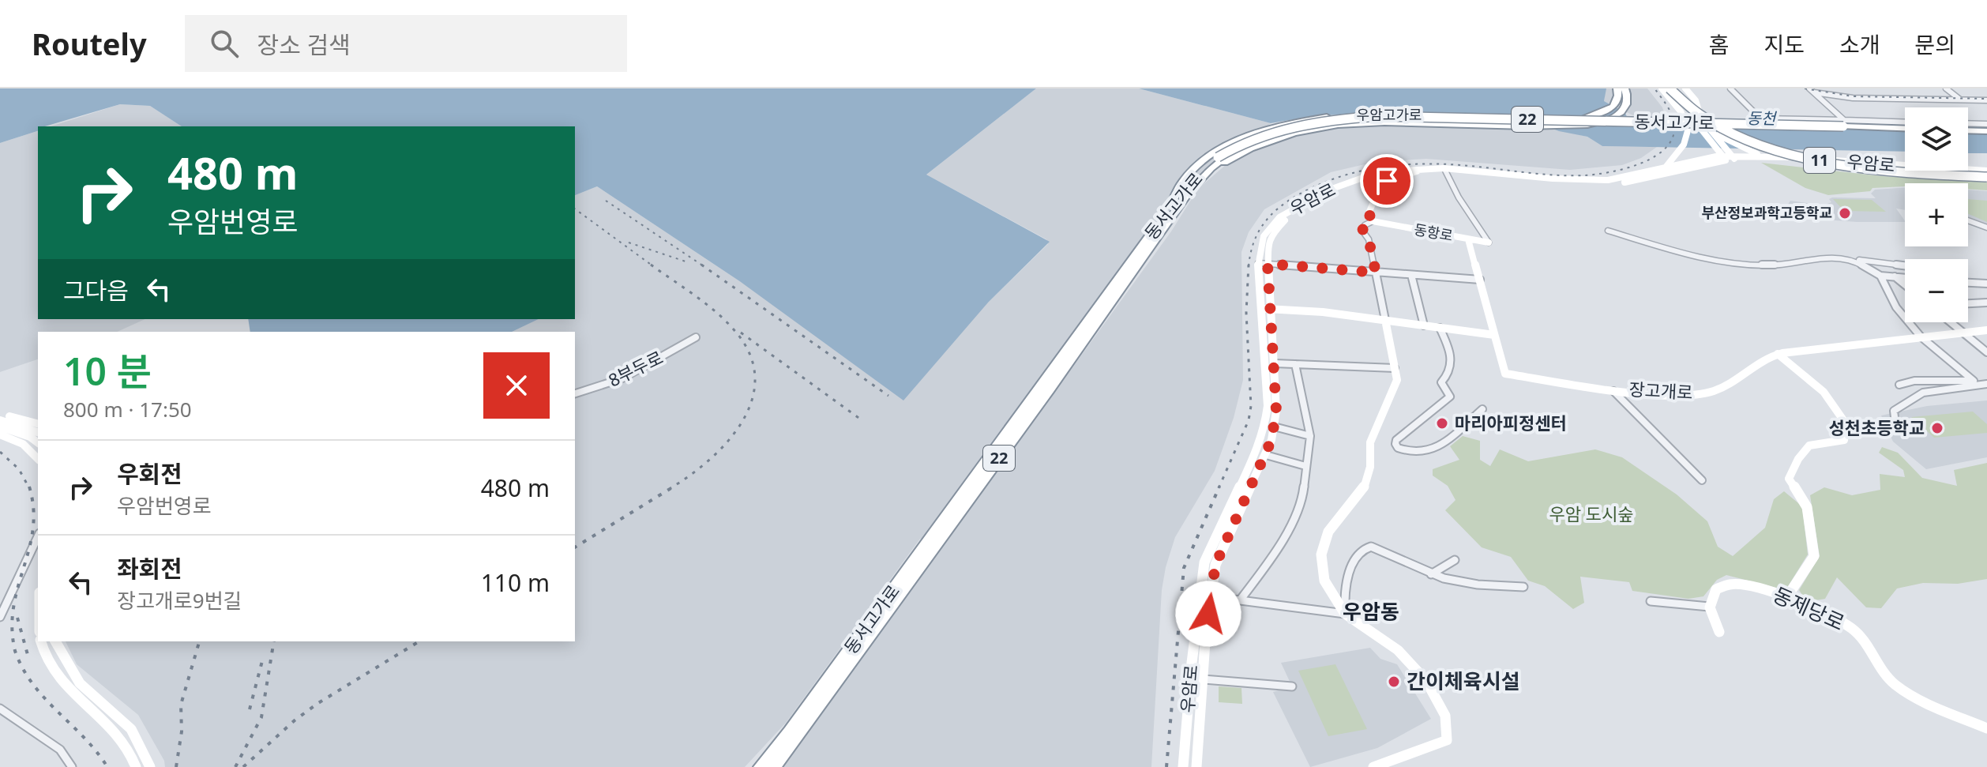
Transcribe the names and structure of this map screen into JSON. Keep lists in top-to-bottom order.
{
  "streets": {
    "highway": [
      "우암고가로",
      "22",
      "동서고가로",
      "11"
    ],
    "main road": [
      "우암로",
      "동항로",
      "장고개로",
      "동제당로"
    ],
    "street": ["8부두로"]
  },
  "crossings": [
    ["우암고가로", "동서고가로"],
    ["11", "우암로"],
    ["우암로", "동항로"],
    ["동항로", "장고개로"]
  ],
  "districts": ["우암동"],
  "water": ["동천"],
  "parks": ["우암 도시숲"],
  "places": [
    "부산정보과학고등학교",
    "마리아피정센터",
    "성천초등학교",
    "간이체육시설"
  ],
  "page": {
    "header": "Routely",
    "search": "장소 검색",
    "nav": [
      "홈",
      "지도",
      "소개",
      "문의"
    ],
    "map_buttons": ["+", "−"],
    "turn": ["480 m", "우암번영로"],
    "then": "그다음",
    "heading": ["10 분", "800 m · 17:50"],
    "list": [
      {
        "name": "우회전",
        "note": "우암번영로",
        "value": "480 m"
      },
      {
        "name": "좌회전",
        "note": "장고개로9번길",
        "value": "110 m"
      }
    ]
  }
}
